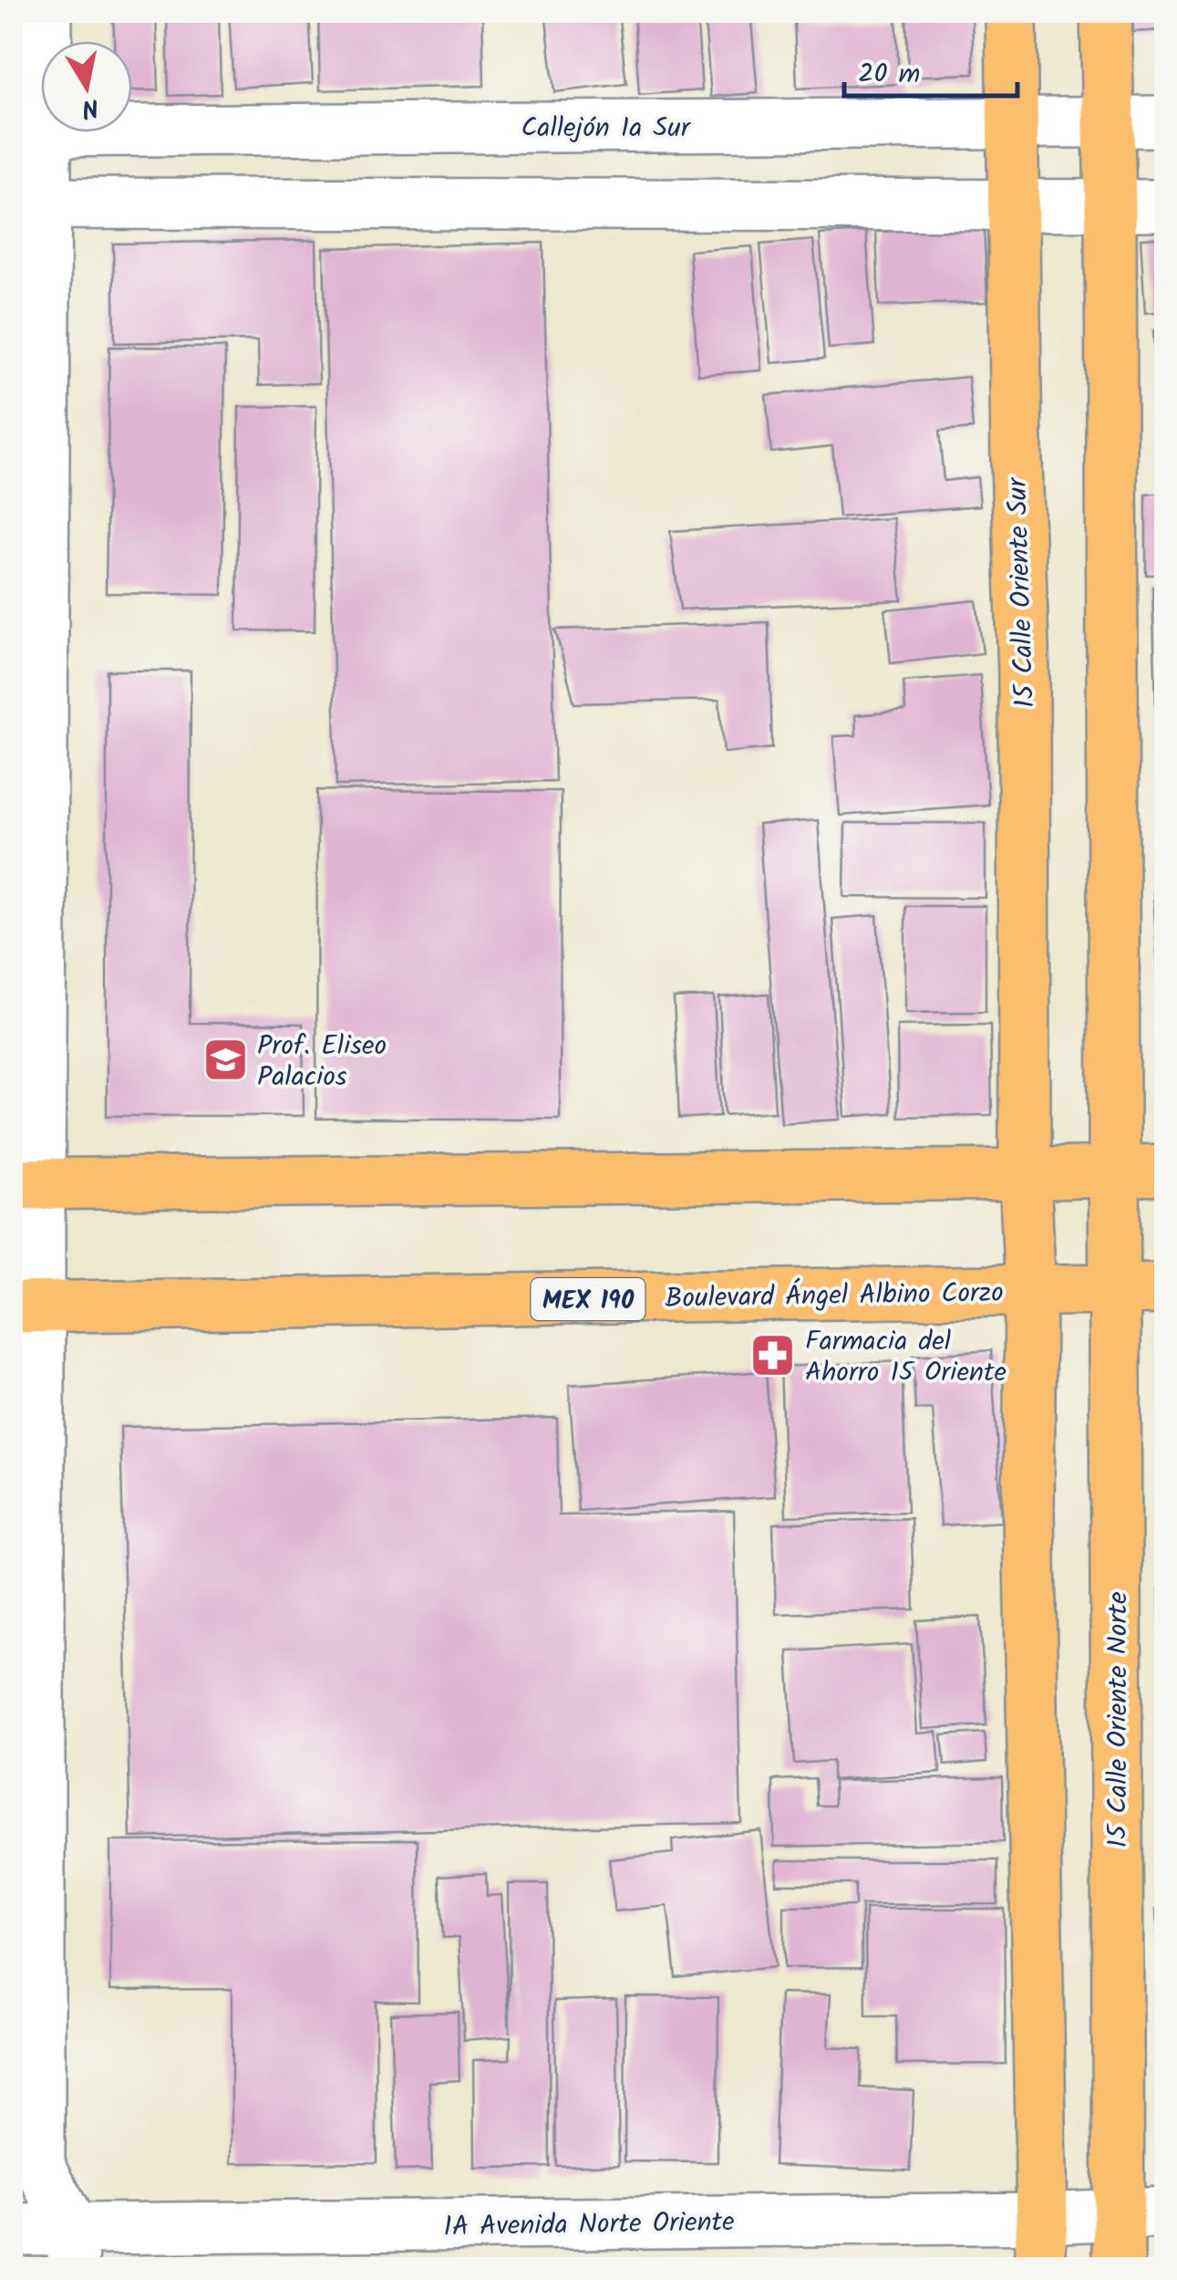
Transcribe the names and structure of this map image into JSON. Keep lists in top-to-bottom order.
{
  "streets": {
    "main road": [
      "15 Calle Oriente Sur",
      "Boulevard Ángel Albino Corzo",
      "MEX 190",
      "15 Calle Oriente Norte"
    ],
    "street": ["Callejón 1a Sur", "1A Avenida Norte Oriente"]
  },
  "crossings": [
    ["Callejón 1a Sur", "15 Calle Oriente Sur"],
    ["Boulevard Ángel Albino Corzo", "15 Calle Oriente Norte"],
    ["15 Calle Oriente Norte", "1A Avenida Norte Oriente"]
  ],
  "places": {
    "school or university": ["Prof. Eliseo Palacios"],
    "pharmacy": ["Farmacia del Ahorro 15 Oriente"]
  },
  "scale_bar": "20 m",
  "north": "bottom"
}
